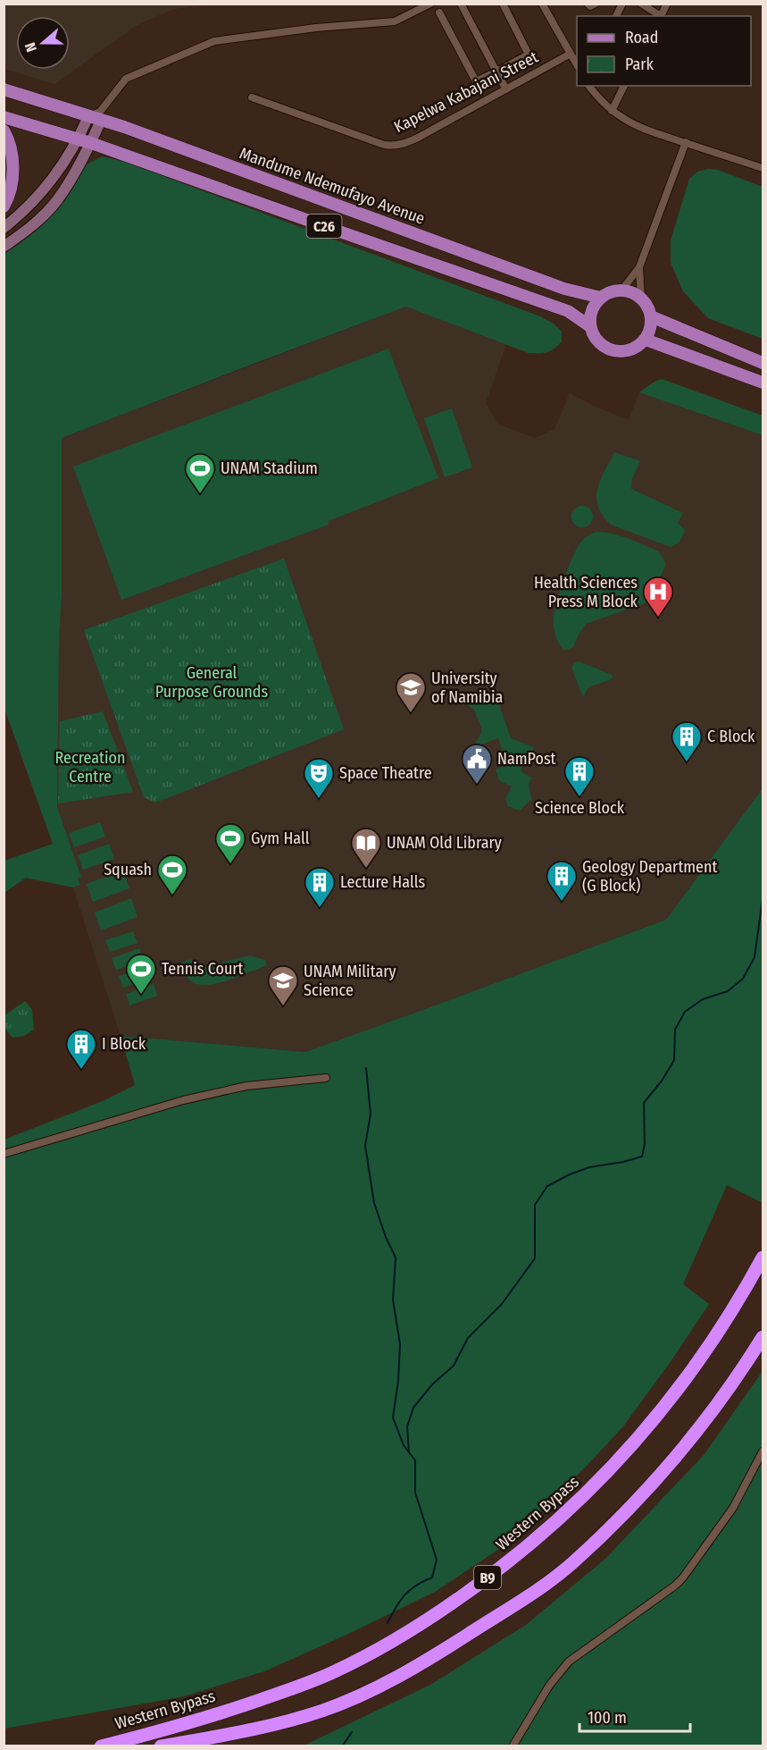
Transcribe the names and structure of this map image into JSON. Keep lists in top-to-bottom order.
{
  "streets": {
    "highway": ["Western Bypass", "B9"],
    "main road": ["Mandume Ndemufayo Avenue", "C26"],
    "street": ["Kapelwa Kabajani Street"]
  },
  "crossings": [
    ["Mandume Ndemufayo Avenue", "C26"]
  ],
  "parks": ["General Purpose Grounds", "Recreation Centre"],
  "places": {
    "sports": [
      "UNAM Stadium",
      "Gym Hall",
      "Squash",
      "Tennis Court"
    ],
    "hospital": ["Health Sciences Press M Block"],
    "school or university": ["University of Namibia", "UNAM Military Science"],
    "building": [
      "C Block",
      "Science Block",
      "Geology Department (G Block)",
      "Lecture Halls",
      "I Block"
    ],
    "public building": ["NamPost"],
    "theatre": ["Space Theatre"],
    "library": ["UNAM Old Library"]
  },
  "legend": ["Road", "Park"],
  "scale_bar": "100 m",
  "north": "left"
}
